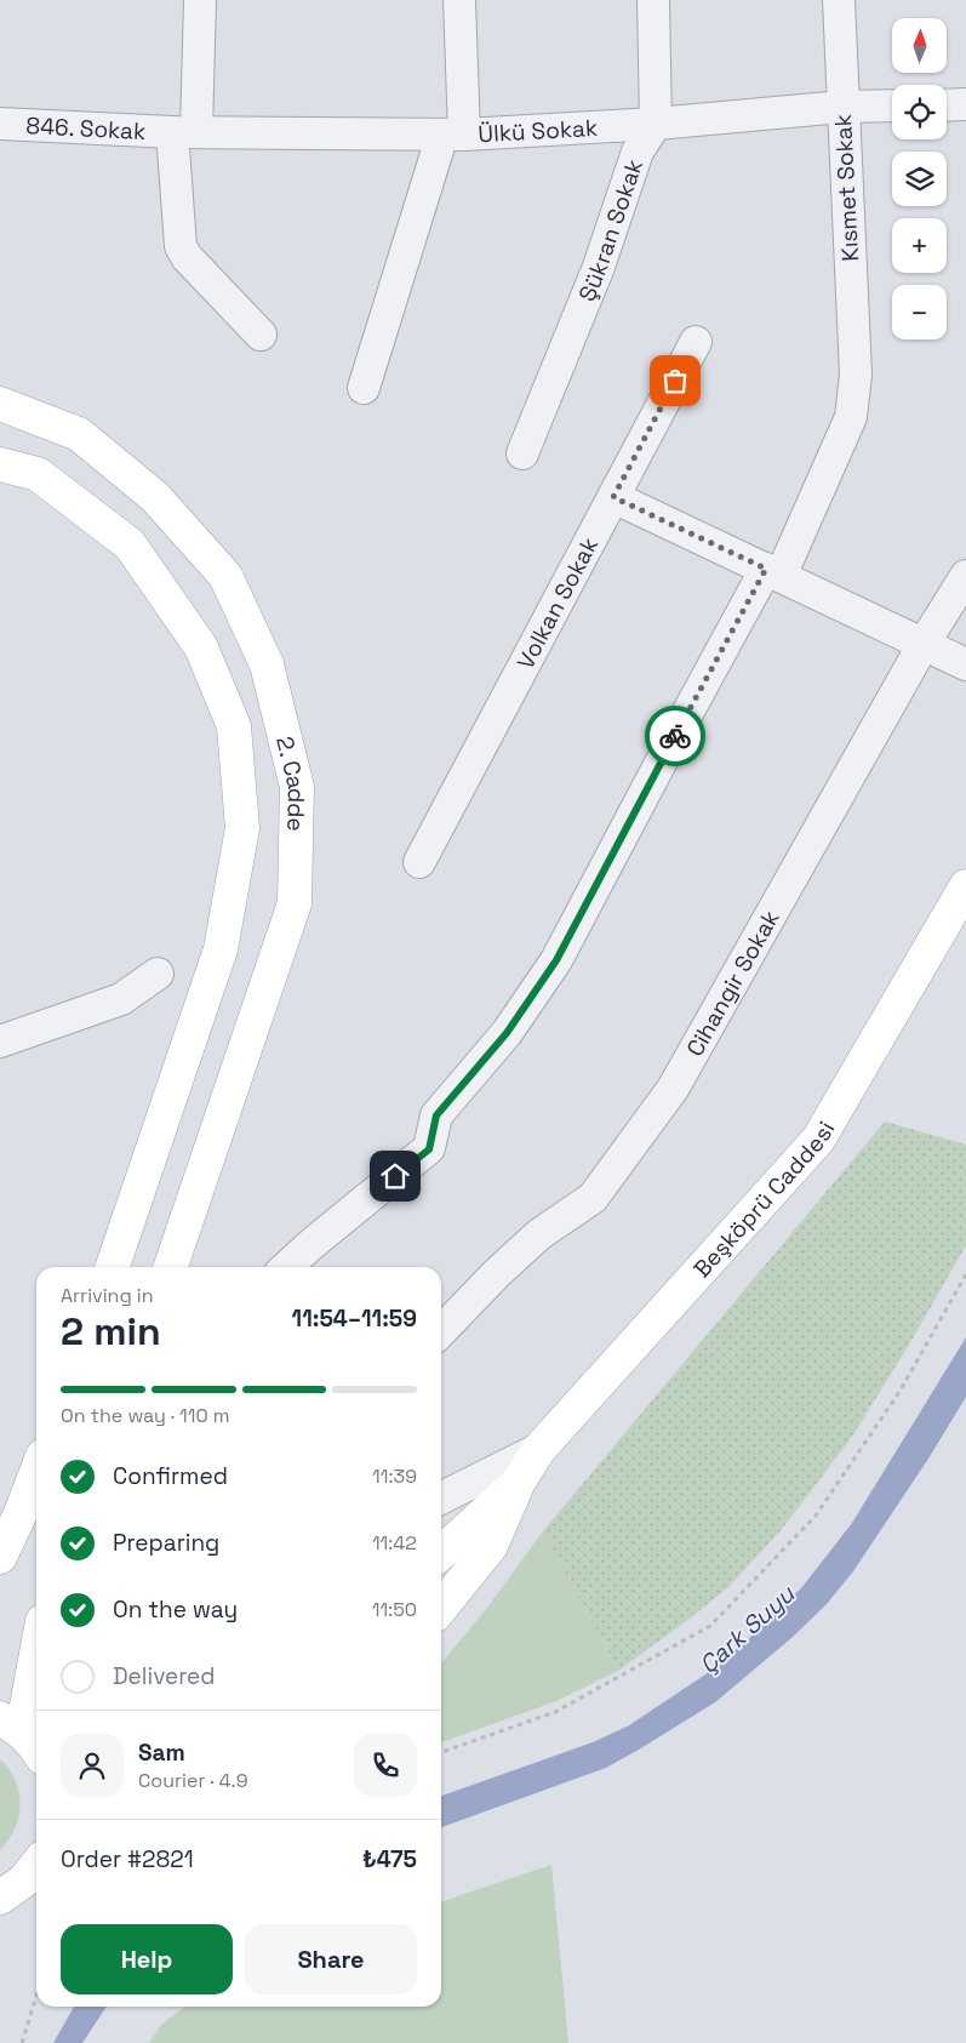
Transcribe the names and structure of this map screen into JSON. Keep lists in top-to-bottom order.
{
  "streets": {
    "main road": ["2. Cadde", "Beşköprü Caddesi"],
    "street": [
      "846. Sokak",
      "Ülkü Sokak",
      "Kısmet Sokak",
      "Şükran Sokak",
      "Volkan Sokak",
      "Cihangir Sokak"
    ]
  },
  "crossings": [
    ["846. Sokak", "Ülkü Sokak"],
    ["Ülkü Sokak", "Kısmet Sokak"],
    ["Ülkü Sokak", "Şükran Sokak"]
  ],
  "water": ["Çark Suyu"],
  "north": "top",
  "page": {
    "map_buttons": ["+", "−"],
    "heading": ["2 min", "Arriving in", "11:54–11:59"],
    "panel": [
      "Sam",
      "Courier · 4.9",
      "Order #2821",
      "₺475"
    ],
    "bar": "On the way · 110 m",
    "list": [
      ["Confirmed", "11:39"],
      ["Preparing", "11:42"],
      ["On the way", "11:50"],
      "Delivered"
    ],
    "buttons": ["Help", "Share"]
  }
}
